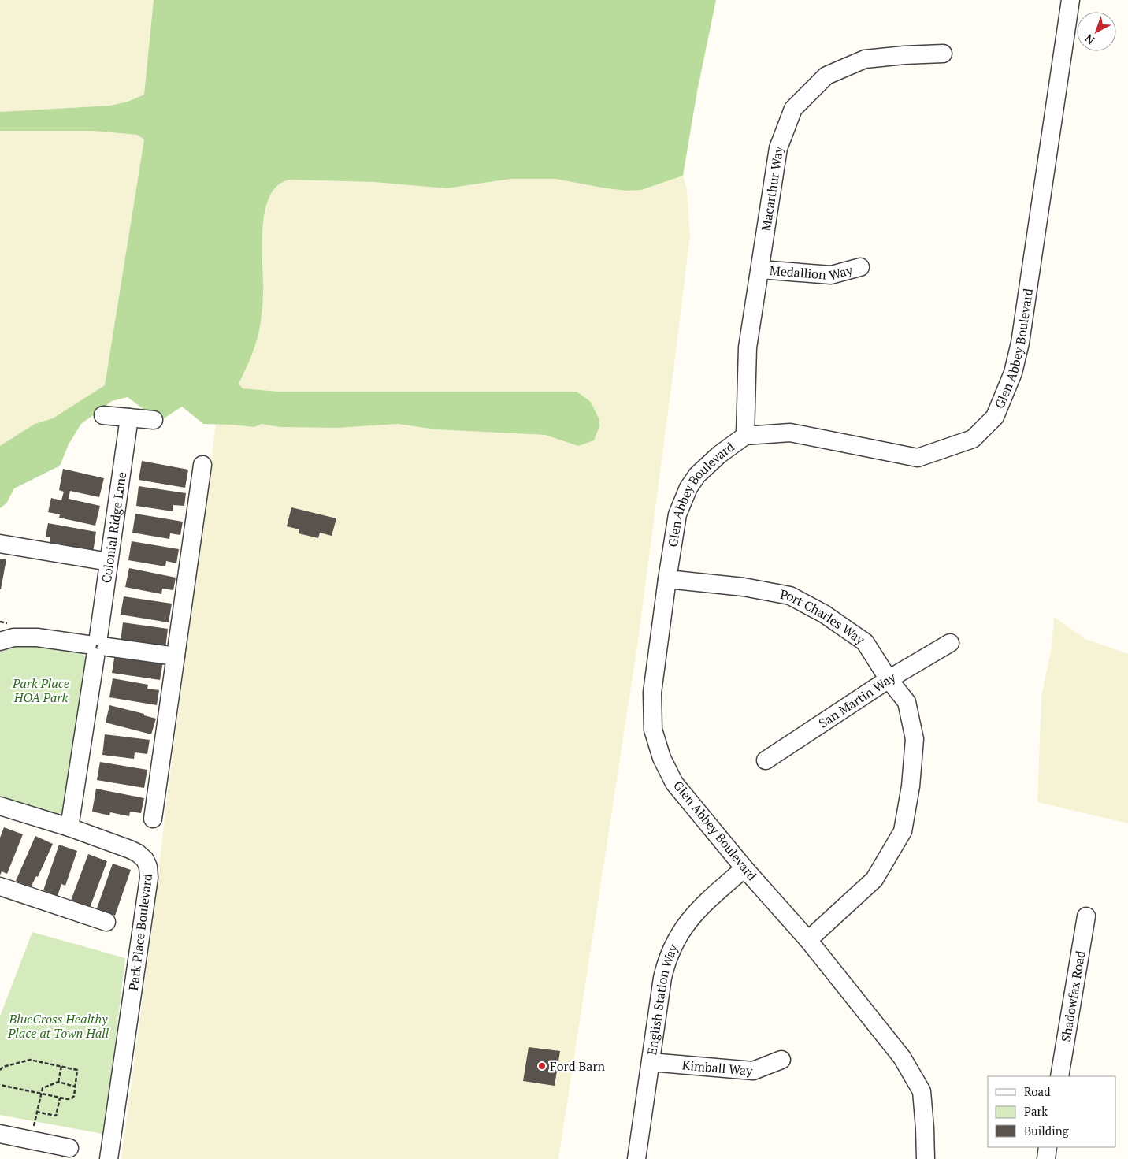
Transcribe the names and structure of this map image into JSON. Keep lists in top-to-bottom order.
{
  "streets": {
    "street": [
      "Macarthur Way",
      "Medallion Way",
      "Glen Abbey Boulevard",
      "Colonial Ridge Lane",
      "Port Charles Way",
      "San Martin Way",
      "Park Place Boulevard",
      "Shadowfax Road",
      "English Station Way",
      "Kimball Way"
    ]
  },
  "crossings": [
    ["Macarthur Way", "Medallion Way"],
    ["Macarthur Way", "Glen Abbey Boulevard"],
    ["Glen Abbey Boulevard", "Port Charles Way"],
    ["Glen Abbey Boulevard", "English Station Way"],
    ["Colonial Ridge Lane", "Park Place Boulevard"],
    ["Port Charles Way", "San Martin Way"],
    ["English Station Way", "Kimball Way"]
  ],
  "parks": ["Park Place HOA Park", "BlueCross Healthy Place at Town Hall"],
  "places": ["Ford Barn"],
  "legend": ["Road", "Park", "Building"],
  "north": "bottom left"
}
